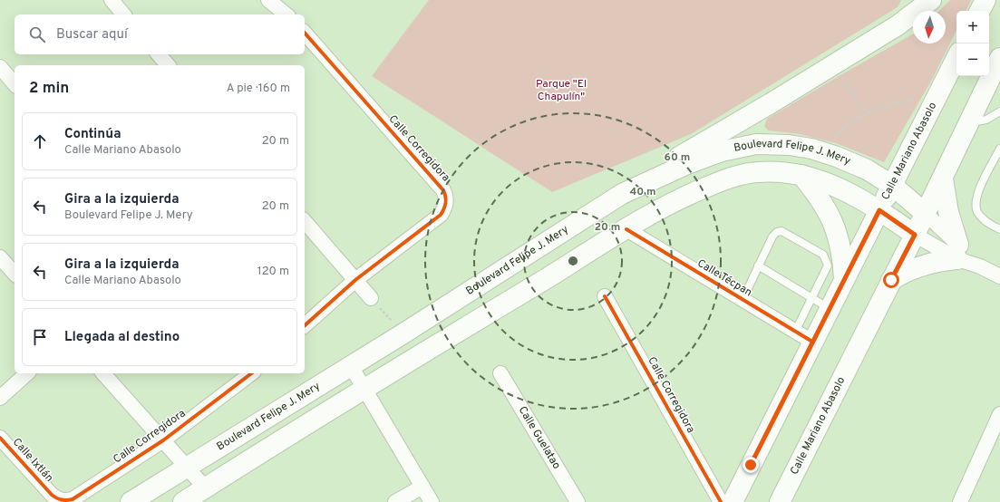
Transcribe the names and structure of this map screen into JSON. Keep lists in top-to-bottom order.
{
  "streets": {
    "main road": ["Calle Mariano Abasolo", "Boulevard Felipe J. Mery"],
    "street": [
      "Calle Corregidora",
      "Calle Técpan",
      "Calle Guelatao",
      "Calle Ixtlán"
    ]
  },
  "crossings": [
    ["Calle Corregidora", "Calle Ixtlán"],
    ["Calle Mariano Abasolo", "Boulevard Felipe J. Mery"],
    ["Calle Mariano Abasolo", "Calle Técpan"],
    ["Boulevard Felipe J. Mery", "Calle Técpan"]
  ],
  "parks": ["Parque \"El Chapulín\""],
  "north": "bottom",
  "page": {
    "map_buttons": ["+", "−"],
    "search": "Buscar aquí",
    "heading": ["2 min", "A pie · 160 m"],
    "list": [
      ["Continúa", "Calle Mariano Abasolo", "20 m"],
      ["Gira a la izquierda", "Boulevard Felipe J. Mery", "20 m"],
      ["Gira a la izquierda", "Calle Mariano Abasolo", "120 m"],
      "Llegada al destino"
    ]
  },
  "rings": ["60 m", "40 m", "20 m"]
}
